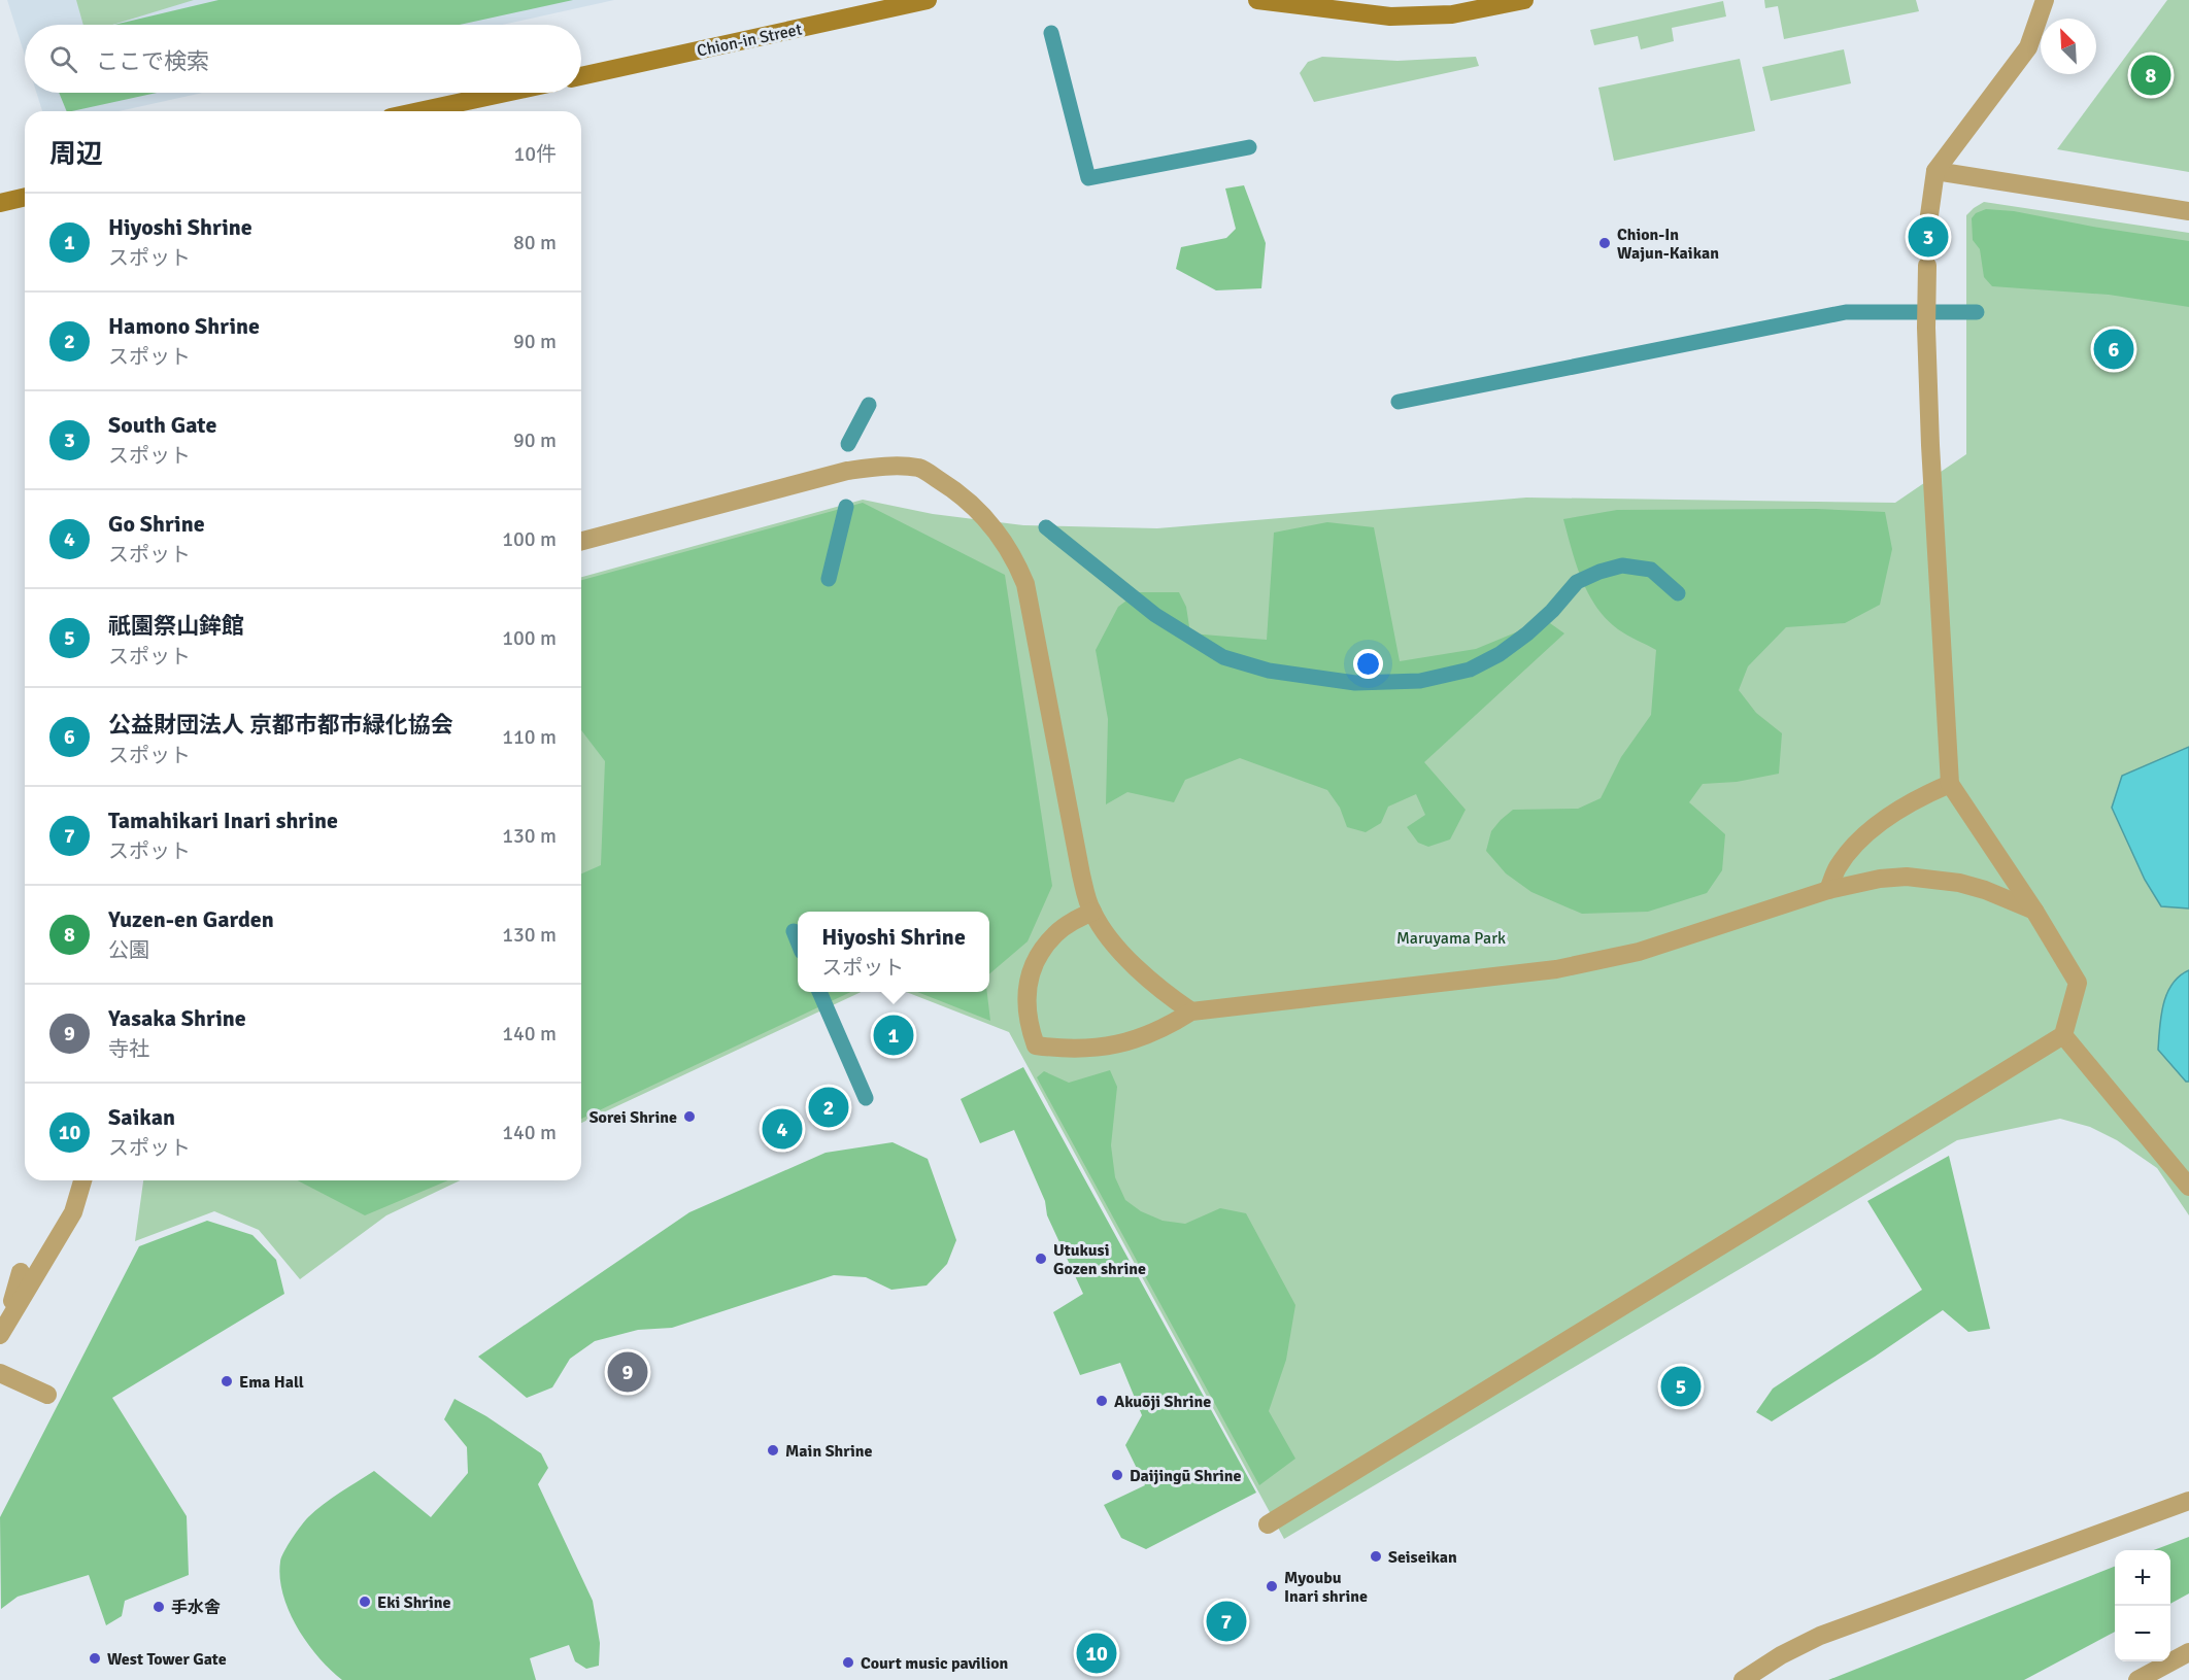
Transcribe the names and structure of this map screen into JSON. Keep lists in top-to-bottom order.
{
  "streets": {
    "street": ["Chion-in Street"]
  },
  "parks": ["Maruyama Park"],
  "places": [
    "Chion-In Wajun-Kaikan",
    "Sorei Shrine",
    "Utukusi Gozen shrine",
    "Ema Hall",
    "Akuōji Shrine",
    "Main Shrine",
    "Daijingū Shrine",
    "Seiseikan",
    "Myoubu Inari shrine",
    "Eki Shrine",
    "手水舎",
    "West Tower Gate",
    "Court music pavilion"
  ],
  "north": "top left",
  "page": {
    "search": "ここで検索",
    "pins": [
      "8",
      "3",
      "6",
      "1",
      "2",
      "4",
      "9",
      "5",
      "7",
      "10"
    ],
    "heading": ["周辺", "10件"],
    "list": [
      {
        "mark": "1",
        "name": "Hiyoshi Shrine",
        "note": "スポット",
        "value": "80 m"
      },
      {
        "mark": "2",
        "name": "Hamono Shrine",
        "note": "スポット",
        "value": "90 m"
      },
      {
        "mark": "3",
        "name": "South Gate",
        "note": "スポット",
        "value": "90 m"
      },
      {
        "mark": "4",
        "name": "Go Shrine",
        "note": "スポット",
        "value": "100 m"
      },
      {
        "mark": "5",
        "name": "祇園祭山鉾館",
        "note": "スポット",
        "value": "100 m"
      },
      {
        "mark": "6",
        "name": "公益財団法人 京都市都市緑化協会",
        "note": "スポット",
        "value": "110 m"
      },
      {
        "mark": "7",
        "name": "Tamahikari Inari shrine",
        "note": "スポット",
        "value": "130 m"
      },
      {
        "mark": "8",
        "name": "Yuzen-en Garden",
        "note": "公園",
        "value": "130 m"
      },
      {
        "mark": "9",
        "name": "Yasaka Shrine",
        "note": "寺社",
        "value": "140 m"
      },
      {
        "mark": "10",
        "name": "Saikan",
        "note": "スポット",
        "value": "140 m"
      }
    ],
    "popup": ["Hiyoshi Shrine", "スポット"],
    "map_buttons": ["+", "−"]
  }
}
